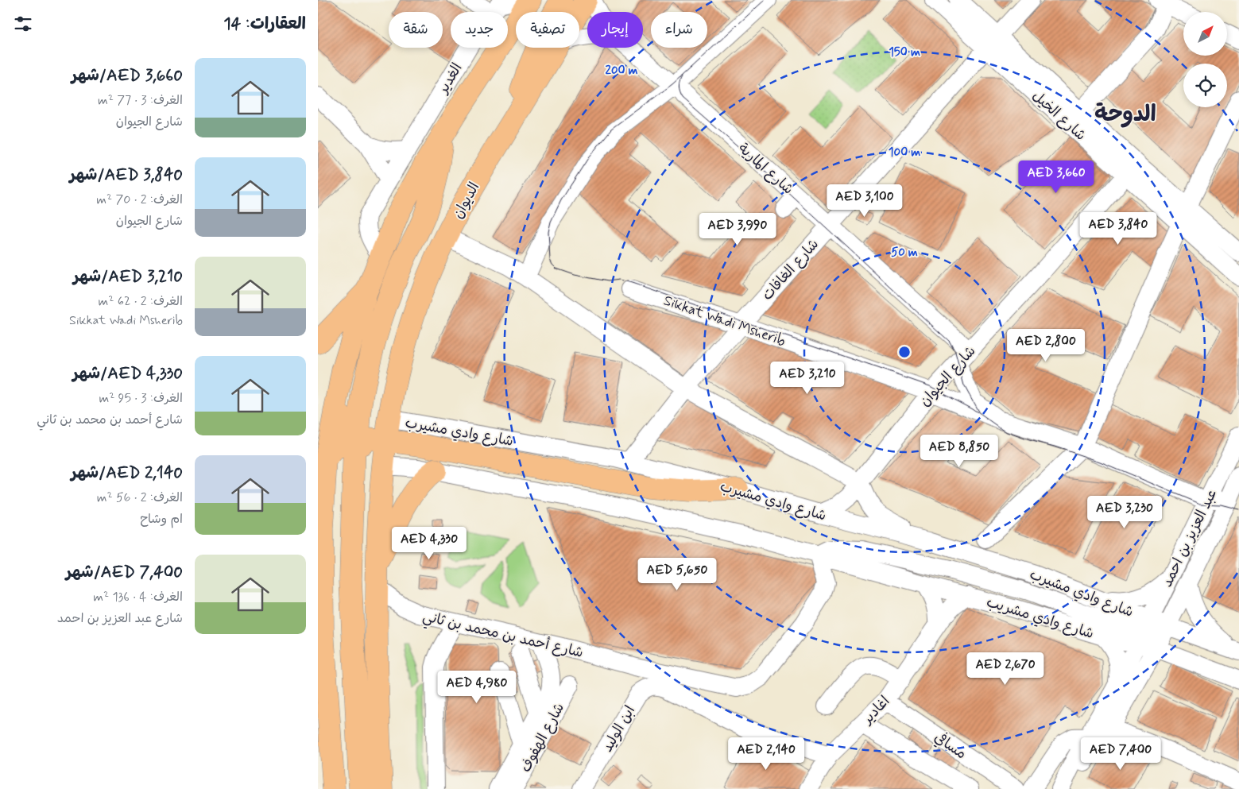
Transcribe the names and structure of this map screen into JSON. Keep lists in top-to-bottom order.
{
  "streets": {
    "main road": ["الديوان"],
    "street": [
      "الغدير",
      "شارع الخيل",
      "شارع المارية",
      "شارع الغافات",
      "Sikkat Wadi Msherib",
      "شارع الجيوان",
      "شارع وادي مشيرب",
      "عبد العزيز بن احمد",
      "شارع وادي مشريب",
      "شارع أحمد بن محمد بن ثاني",
      "اغادير",
      "ابن الوليد",
      "شارع الهفوف",
      "مسافي"
    ]
  },
  "crossings": [
    ["شارع الخيل", "شارع الغافات"],
    ["شارع الخيل", "شارع الجيوان"],
    ["شارع المارية", "شارع الغافات"],
    ["شارع المارية", "Sikkat Wadi Msherib"],
    ["شارع المارية", "شارع الجيوان"],
    ["الديوان", "شارع وادي مشيرب"],
    ["شارع الغافات", "Sikkat Wadi Msherib"],
    ["شارع الغافات", "شارع وادي مشيرب"],
    ["Sikkat Wadi Msherib", "شارع الجيوان"],
    ["Sikkat Wadi Msherib", "عبد العزيز بن احمد"],
    ["شارع الجيوان", "شارع وادي مشيرب"],
    ["شارع وادي مشيرب", "عبد العزيز بن احمد"],
    ["شارع وادي مشيرب", "شارع وادي مشريب"],
    ["عبد العزيز بن احمد", "شارع وادي مشريب"],
    ["شارع وادي مشريب", "اغادير"],
    ["اغادير", "ابن الوليد"],
    ["اغادير", "مسافي"]
  ],
  "districts": ["الدوحة"],
  "north": "top right",
  "page": {
    "heading": "العقارات: 14",
    "chip": [
      "شراء",
      "إيجار",
      "تصفية",
      "جديد",
      "شقة"
    ],
    "list": [
      {
        "name": "AED 3,660/شهر",
        "note": "الغرف: 3 · 77 m² · شارع الجيوان"
      },
      {
        "name": "AED 3,840/شهر",
        "note": "الغرف: 2 · 70 m² · شارع الجيوان"
      },
      {
        "name": "AED 3,210/شهر",
        "note": "الغرف: 2 · 62 m² · Sikkat Wadi Msherib"
      },
      {
        "name": "AED 4,330/شهر",
        "note": "الغرف: 3 · 95 m² · شارع أحمد بن محمد بن ثاني"
      },
      {
        "name": "AED 2,140/شهر",
        "note": "الغرف: 2 · 56 m² · ام وشاح"
      },
      {
        "name": "AED 7,400/شهر",
        "note": "الغرف: 4 · 136 m² · شارع عبد العزيز بن احمد"
      }
    ],
    "price": [
      "AED 3,660",
      "AED 3,100",
      "AED 3,840",
      "AED 3,990",
      "AED 2,800",
      "AED 3,210",
      "AED 8,850",
      "AED 3,230",
      "AED 4,330",
      "AED 5,650",
      "AED 2,670",
      "AED 4,980",
      "AED 2,140",
      "AED 7,400"
    ]
  },
  "rings": [
    "150 m",
    "200 m",
    "100 m",
    "50 m"
  ]
}
